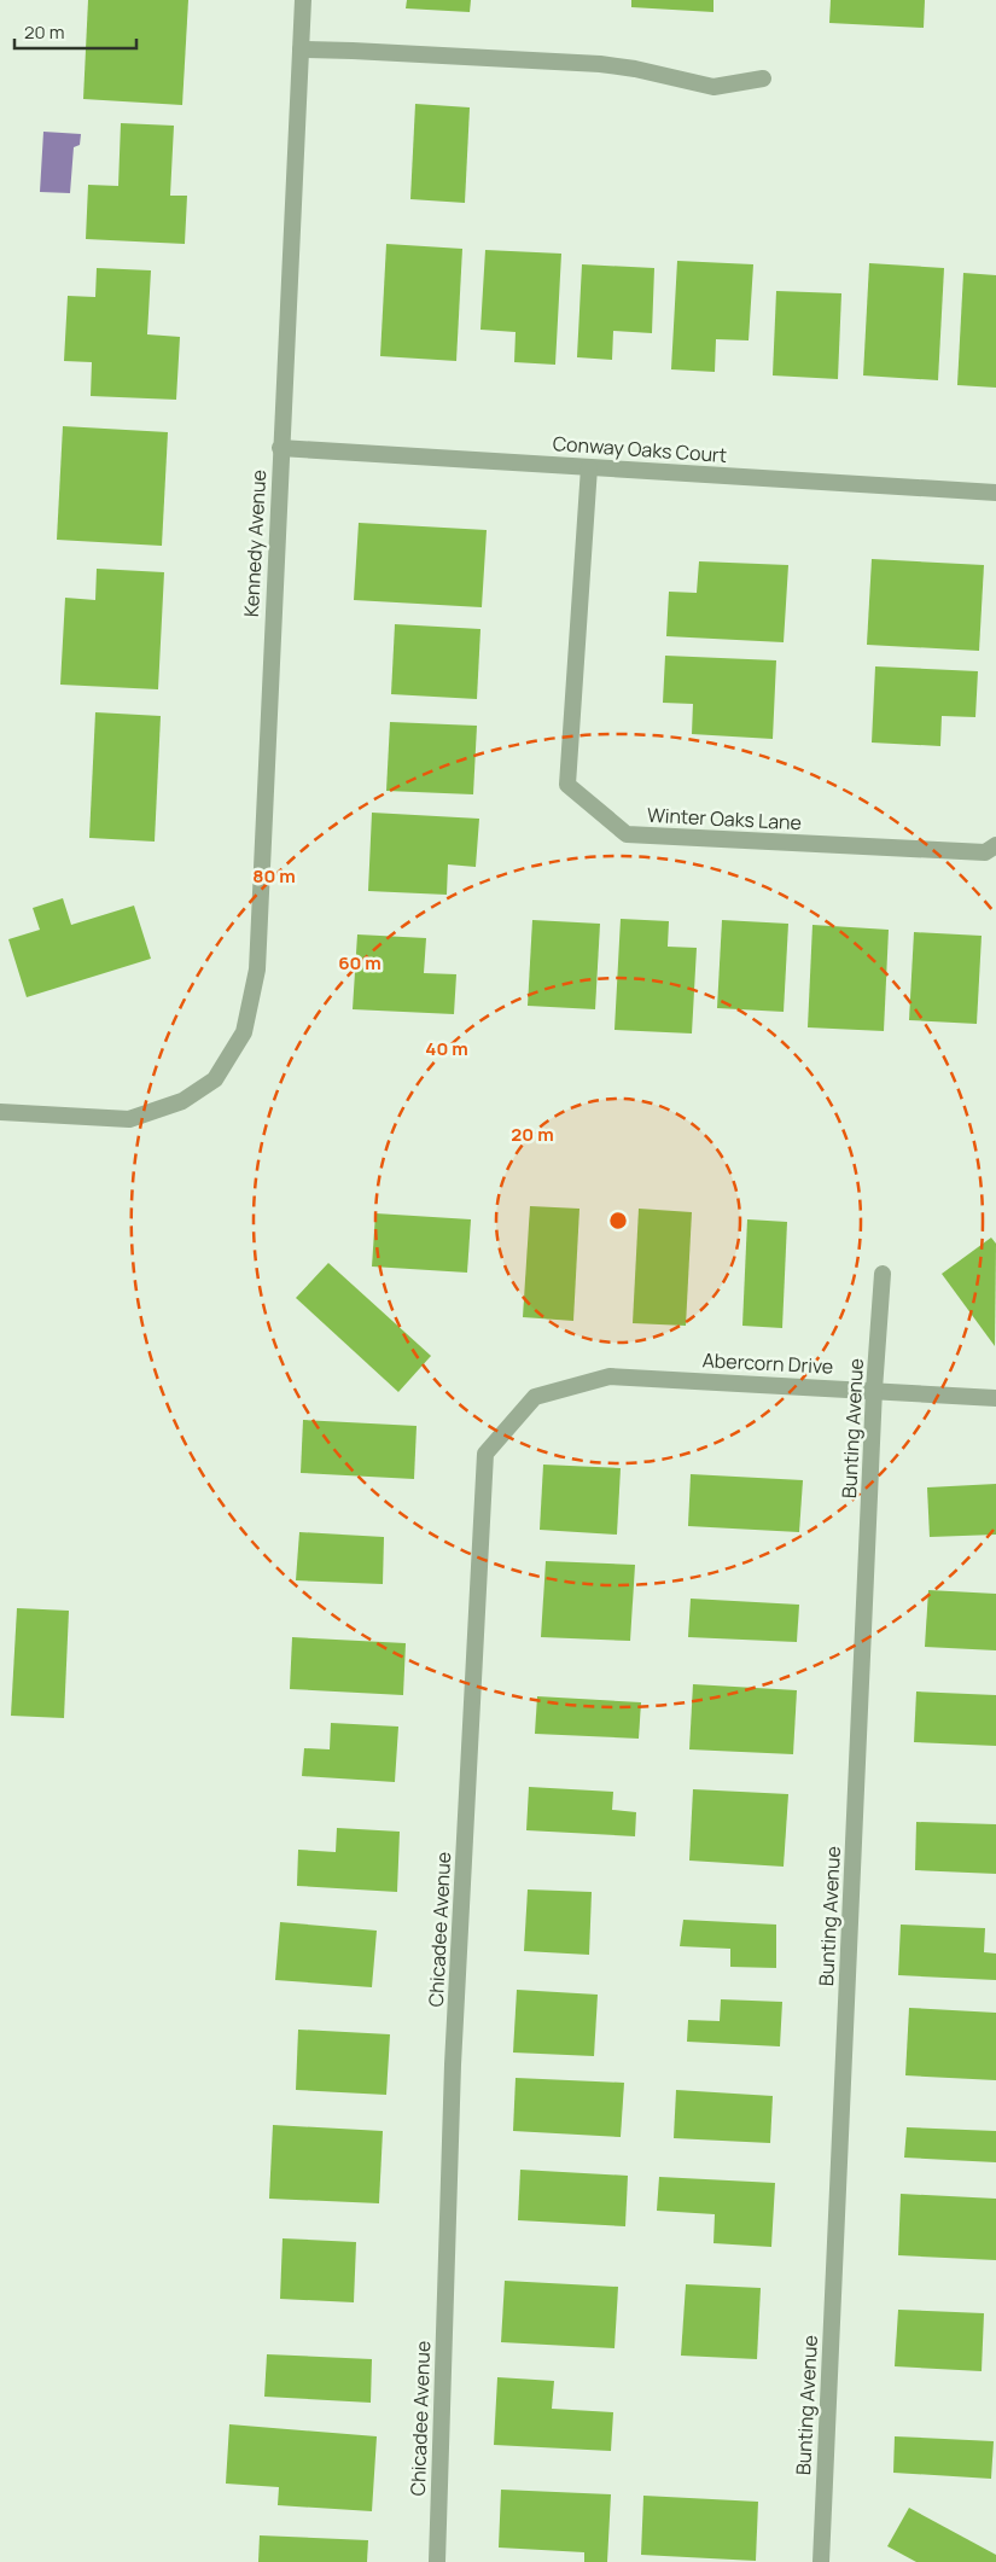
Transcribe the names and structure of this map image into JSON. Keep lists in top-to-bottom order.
{
  "streets": {
    "street": [
      "Conway Oaks Court",
      "Kennedy Avenue",
      "Winter Oaks Lane",
      "Abercorn Drive",
      "Bunting Avenue",
      "Chicadee Avenue"
    ]
  },
  "crossings": [
    ["Conway Oaks Court", "Kennedy Avenue"],
    ["Conway Oaks Court", "Winter Oaks Lane"],
    ["Abercorn Drive", "Bunting Avenue"],
    ["Abercorn Drive", "Chicadee Avenue"]
  ],
  "scale_bar": "20 m",
  "rings": [
    "80 m",
    "60 m",
    "40 m",
    "20 m"
  ]
}
